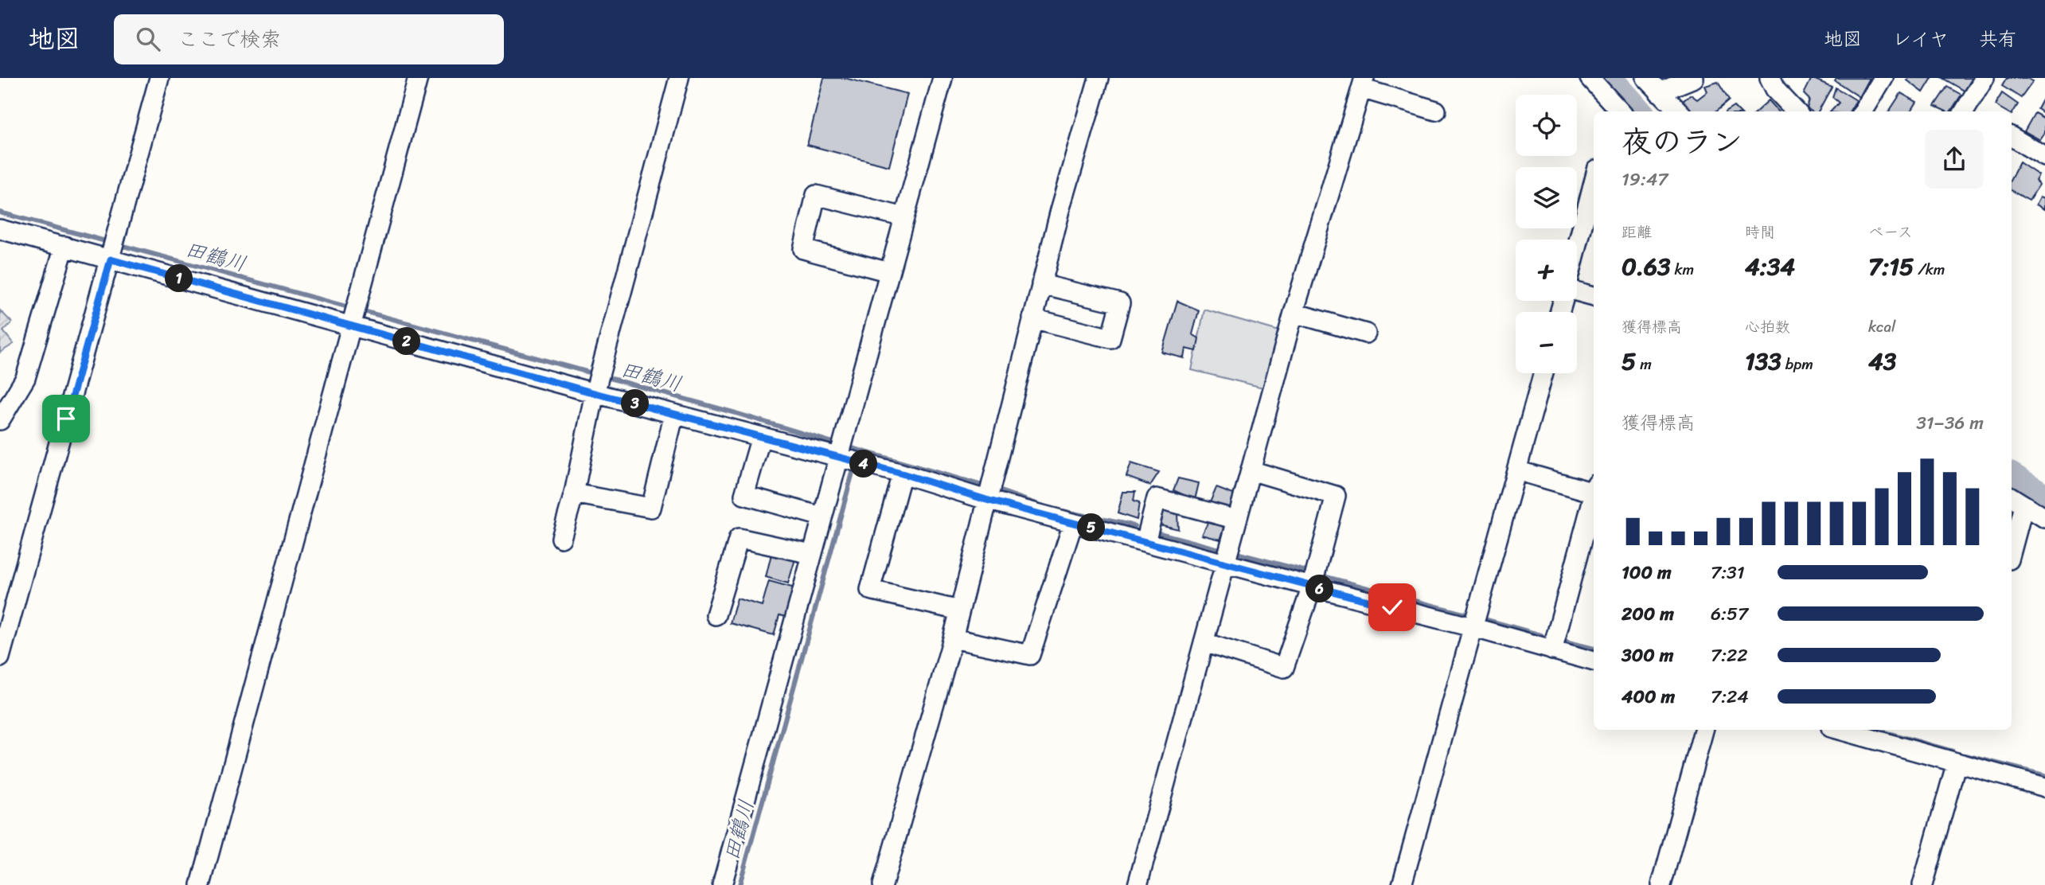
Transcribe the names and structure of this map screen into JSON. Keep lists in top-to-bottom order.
{
  "water": ["田鶴川"],
  "page": {
    "header": "地図",
    "search": "ここで検索",
    "nav": ["地図", "レイヤ", "共有"],
    "map_buttons": ["+", "−"],
    "heading": ["夜のラン", "19:47"],
    "stats": [
      ["距離", "0.63 km"],
      ["時間", "4:34"],
      ["ペース", "7:15 /km"],
      ["獲得標高", "5 m"],
      ["心拍数", "133 bpm"],
      ["kcal", "43"]
    ],
    "pins": [
      "1",
      "2",
      "3",
      "4",
      "5",
      "6"
    ],
    "chart": ["獲得標高", "31–36 m"],
    "list": [
      {
        "name": "100 m",
        "note": "7:31"
      },
      {
        "name": "200 m",
        "note": "6:57"
      },
      {
        "name": "300 m",
        "note": "7:22"
      },
      {
        "name": "400 m",
        "note": "7:24"
      }
    ]
  }
}
